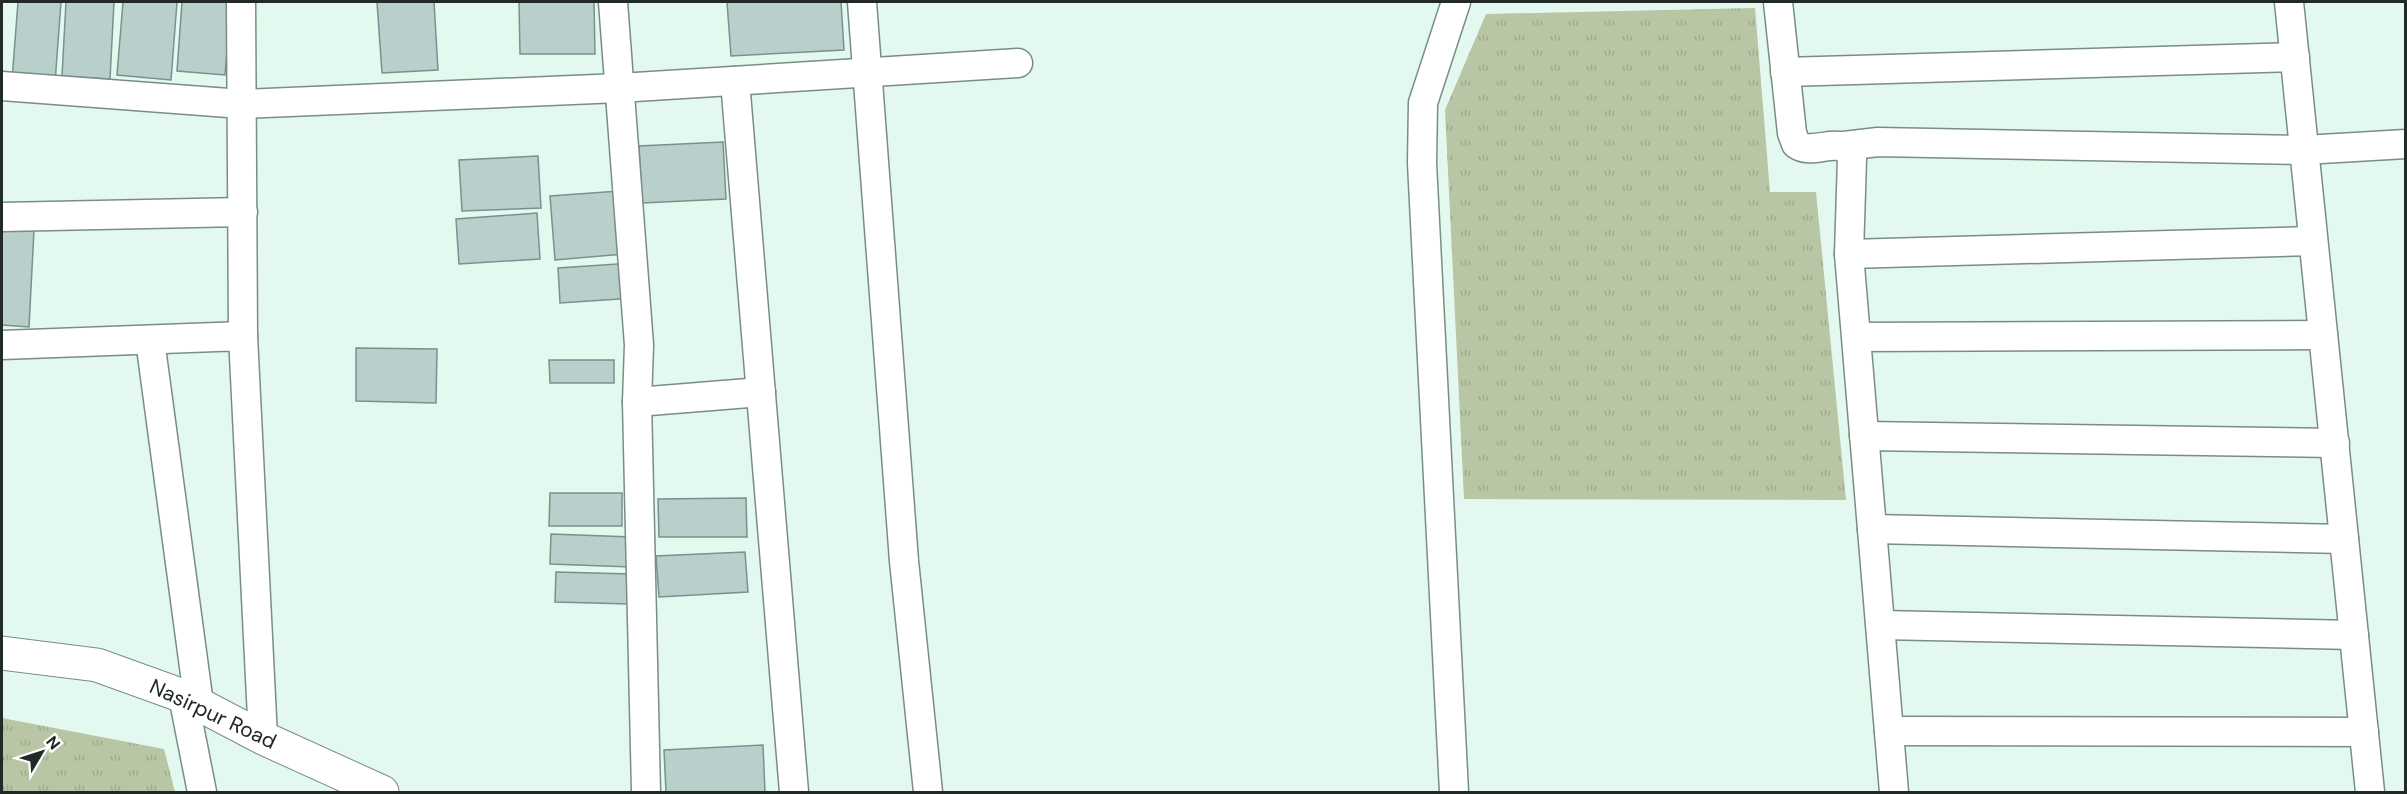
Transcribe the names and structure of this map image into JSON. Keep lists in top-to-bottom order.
{
  "streets": {
    "street": ["Nasirpur Road"]
  },
  "north": "top right"
}
